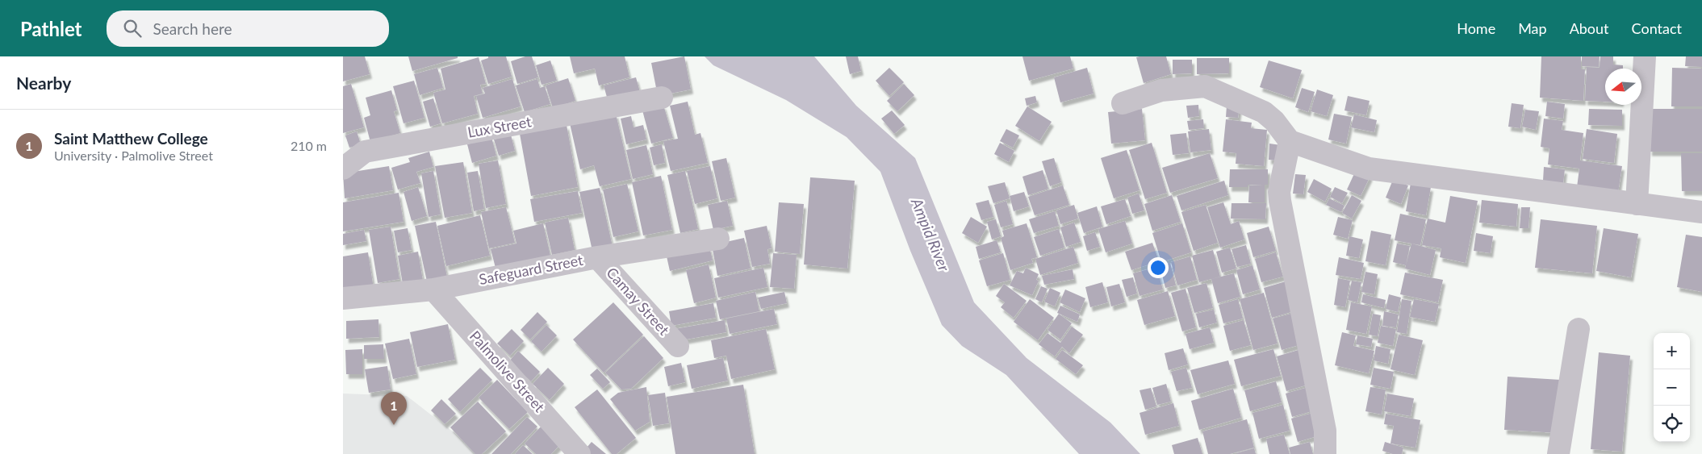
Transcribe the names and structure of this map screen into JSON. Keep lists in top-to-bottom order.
{
  "streets": {
    "street": [
      "Lux Street",
      "Safeguard Street",
      "Camay Street",
      "Palmolive Street"
    ]
  },
  "crossings": [
    ["Safeguard Street", "Camay Street"],
    ["Safeguard Street", "Palmolive Street"]
  ],
  "water": ["Ampid River"],
  "north": "left",
  "page": {
    "header": "Pathlet",
    "search": "Search here",
    "nav": [
      "Home",
      "Map",
      "About",
      "Contact"
    ],
    "heading": "Nearby",
    "list": [
      {
        "mark": "1",
        "name": "Saint Matthew College",
        "note": "University · Palmolive Street",
        "value": "210 m"
      }
    ],
    "map_buttons": ["+", "−"],
    "pins": "1"
  }
}
